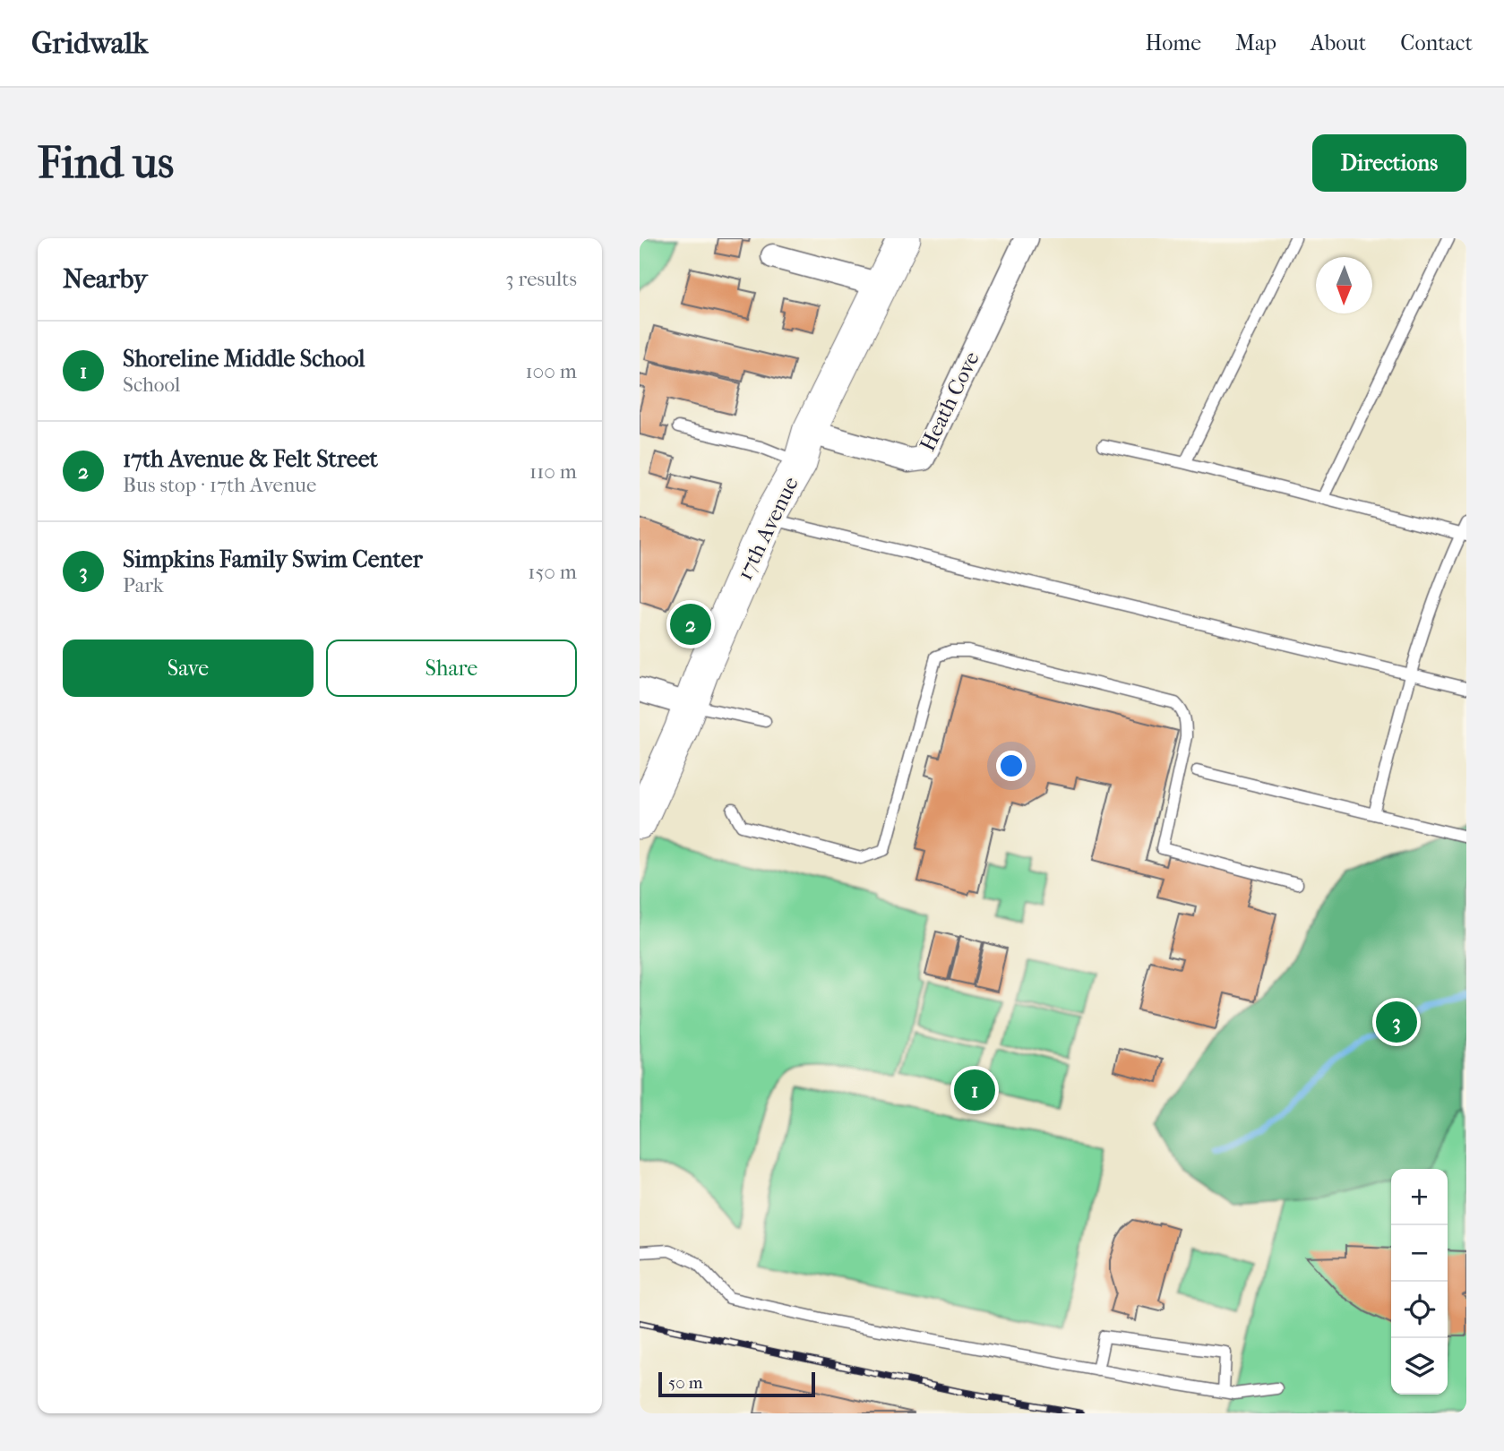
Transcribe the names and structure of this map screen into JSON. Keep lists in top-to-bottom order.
{
  "streets": {
    "main road": ["17th Avenue"],
    "street": ["Heath Cove"]
  },
  "crossings": [
    ["Heath Cove", "17th Avenue"]
  ],
  "scale_bar": "50 m",
  "north": "bottom",
  "page": {
    "header": "Gridwalk",
    "nav": [
      "Home",
      "Map",
      "About",
      "Contact"
    ],
    "buttons": [
      "Directions",
      ["Save", "Share"]
    ],
    "title": "Find us",
    "heading": ["Nearby", "3 results"],
    "list": [
      {
        "mark": "1",
        "name": "Shoreline Middle School",
        "note": "School",
        "value": "100 m"
      },
      {
        "mark": "2",
        "name": "17th Avenue & Felt Street",
        "note": "Bus stop · 17th Avenue",
        "value": "110 m"
      },
      {
        "mark": "3",
        "name": "Simpkins Family Swim Center",
        "note": "Park",
        "value": "150 m"
      }
    ],
    "pins": ["2", "3", "1"],
    "map_buttons": ["+", "−"],
    "scale": "50 m"
  }
}
